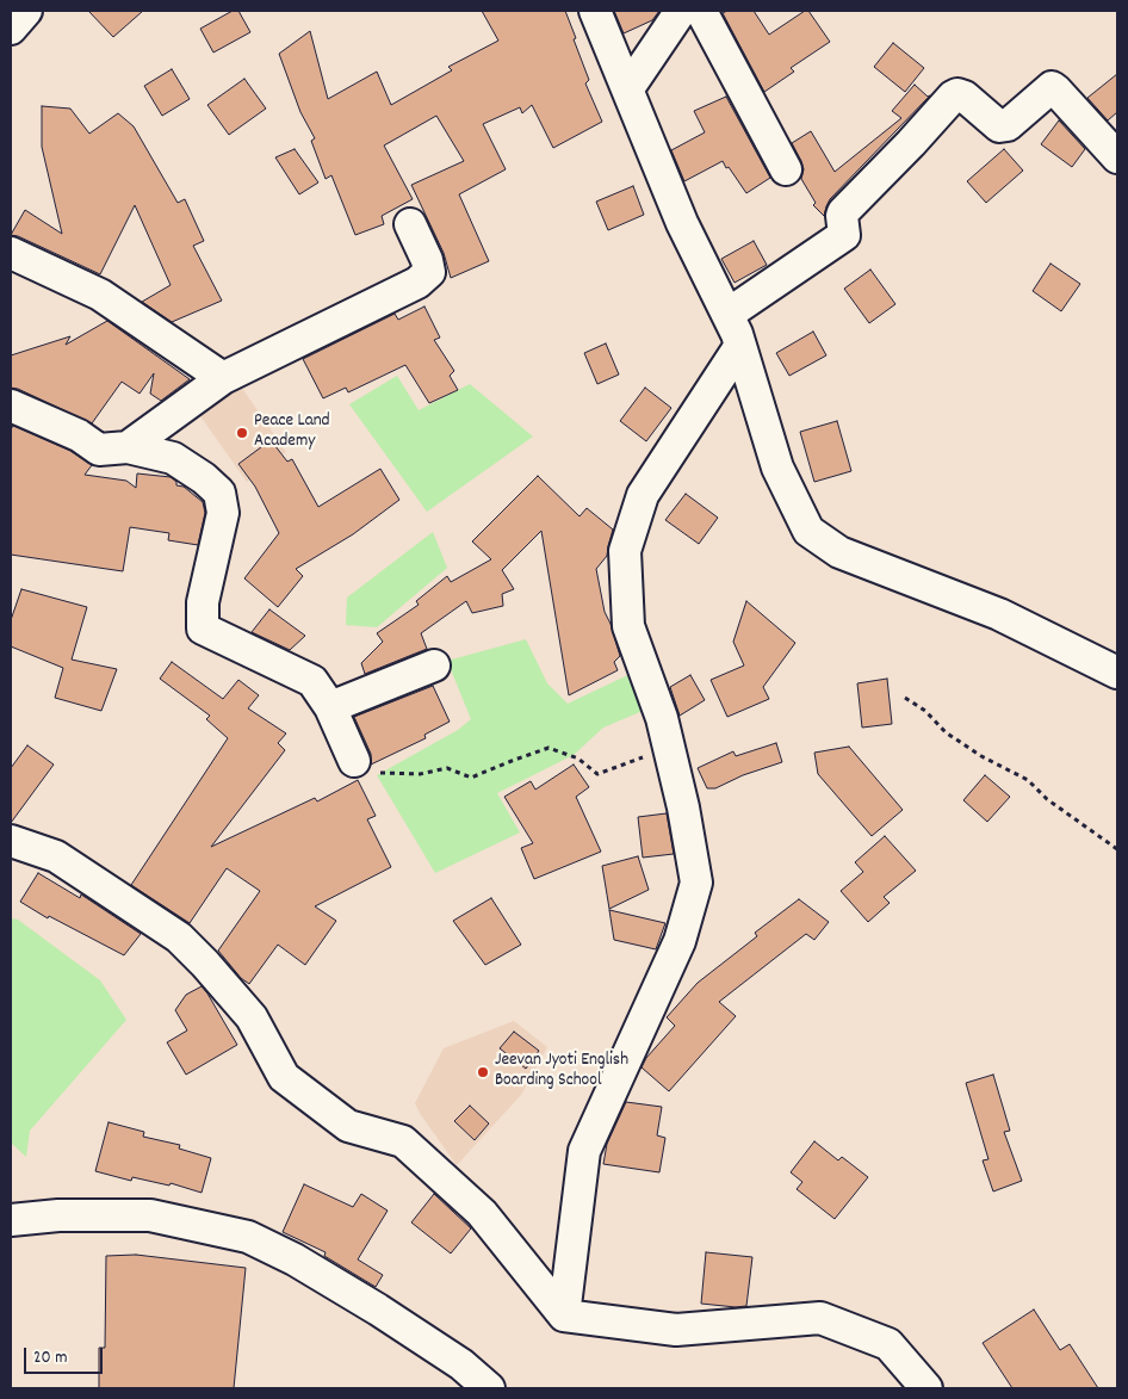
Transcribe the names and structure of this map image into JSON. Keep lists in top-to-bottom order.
{
  "places": ["Peace Land Academy", "Jeevan Jyoti English Boarding School"],
  "scale_bar": "20 m"
}
